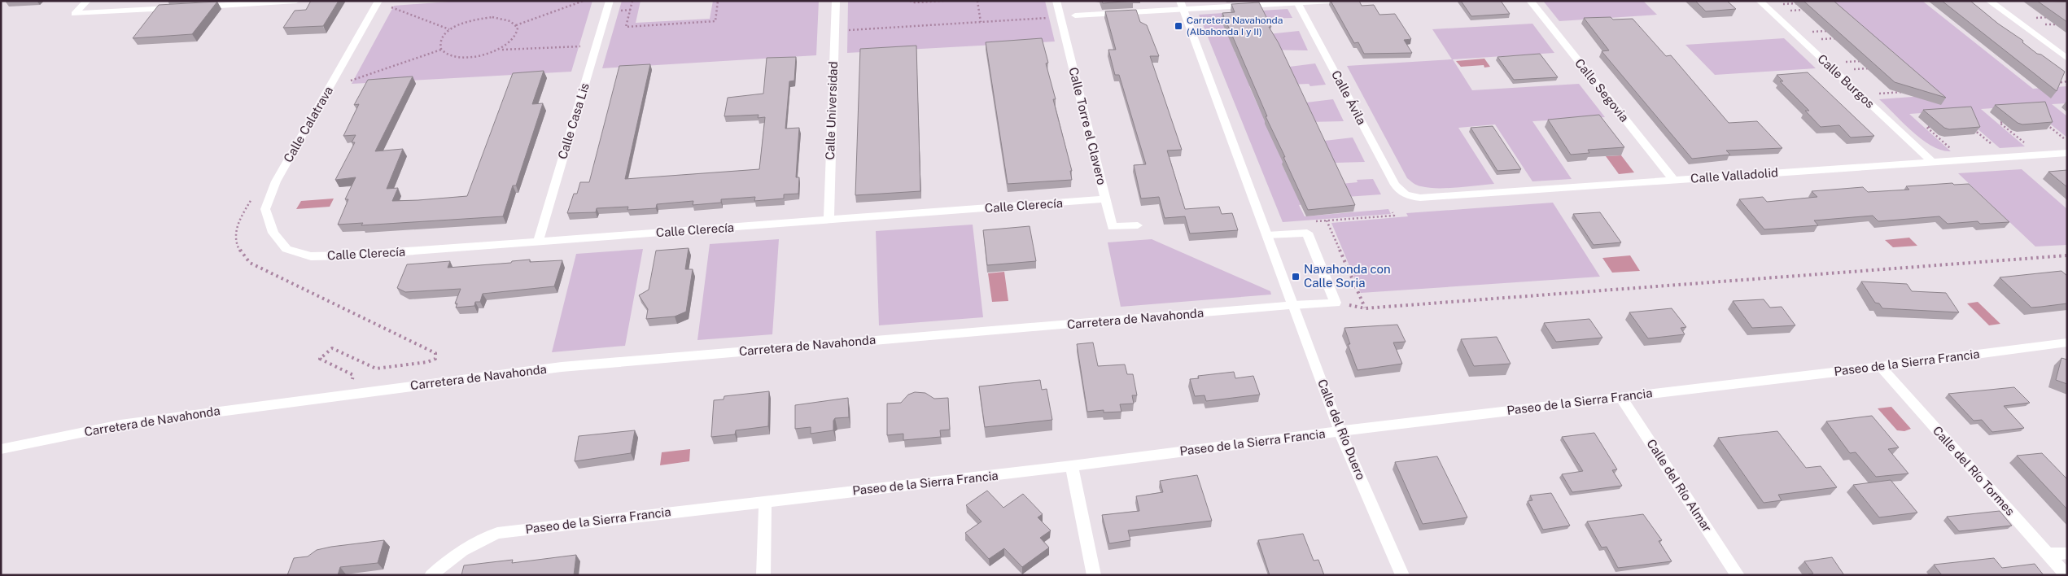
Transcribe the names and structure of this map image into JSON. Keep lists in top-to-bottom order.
{
  "streets": {
    "street": [
      "Calle Burgos",
      "Calle Segovia",
      "Calle Ávila",
      "Calle Universidad",
      "Calle Casa Lis",
      "Calle Calatrava",
      "Calle Torre el Clavero",
      "Calle Valladolid",
      "Calle Clerecía",
      "Carretera de Navahonda",
      "Paseo de la Sierra Francia",
      "Calle del Río Duero",
      "Calle del Río Tormes",
      "Calle del Río Almar"
    ]
  },
  "crossings": [
    ["Calle Burgos", "Calle Valladolid"],
    ["Calle Segovia", "Calle Valladolid"],
    ["Calle Ávila", "Calle Valladolid"],
    ["Calle Universidad", "Calle Clerecía"],
    ["Calle Casa Lis", "Calle Clerecía"],
    ["Calle Calatrava", "Calle Clerecía"],
    ["Calle Torre el Clavero", "Calle Clerecía"],
    ["Carretera de Navahonda", "Calle del Río Duero"],
    ["Paseo de la Sierra Francia", "Calle del Río Duero"],
    ["Paseo de la Sierra Francia", "Calle del Río Tormes"],
    ["Paseo de la Sierra Francia", "Calle del Río Almar"]
  ],
  "places": {
    "transit": ["Carretera Navahonda (Albahonda I y II)", "Navahonda con Calle Soria"]
  }
}
